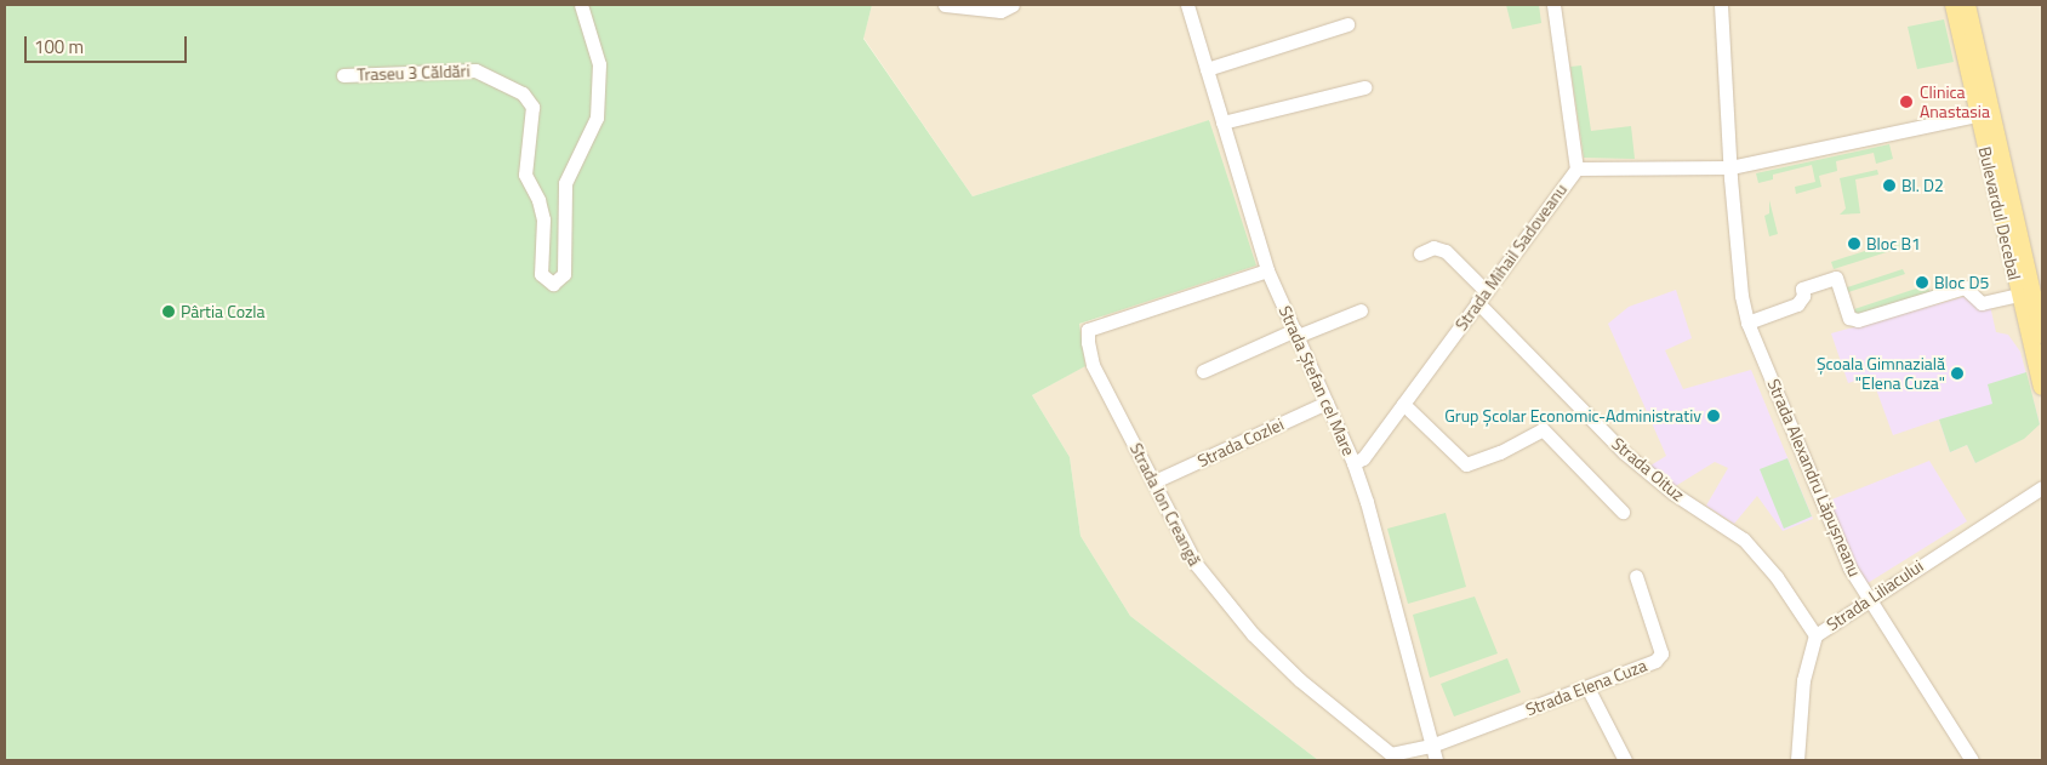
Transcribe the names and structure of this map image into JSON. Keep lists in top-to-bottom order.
{
  "streets": {
    "main road": ["Bulevardul Decebal"],
    "street": [
      "Traseu 3 Căldări",
      "Strada Mihail Sadoveanu",
      "Strada Ștefan cel Mare",
      "Strada Cozlei",
      "Strada Oituz",
      "Strada Alexandru Lăpușneanu",
      "Strada Ion Creangă",
      "Strada Liliacului",
      "Strada Elena Cuza"
    ]
  },
  "crossings": [
    ["Bulevardul Decebal", "Strada Mihail Sadoveanu"],
    ["Strada Mihail Sadoveanu", "Strada Ștefan cel Mare"],
    ["Strada Mihail Sadoveanu", "Strada Oituz"],
    ["Strada Mihail Sadoveanu", "Strada Alexandru Lăpușneanu"],
    ["Strada Ștefan cel Mare", "Strada Cozlei"],
    ["Strada Ștefan cel Mare", "Strada Ion Creangă"],
    ["Strada Ștefan cel Mare", "Strada Elena Cuza"],
    ["Strada Cozlei", "Strada Ion Creangă"],
    ["Strada Oituz", "Strada Liliacului"],
    ["Strada Alexandru Lăpușneanu", "Strada Liliacului"],
    ["Strada Ion Creangă", "Strada Elena Cuza"]
  ],
  "places": [
    "Clinica Anastasia",
    "Bl. D2",
    "Bloc B1",
    "Bloc D5",
    "Pârtia Cozla",
    "Școala Gimnazială \"Elena Cuza\"",
    "Grup Școlar Economic-Administrativ"
  ],
  "scale_bar": "100 m"
}
